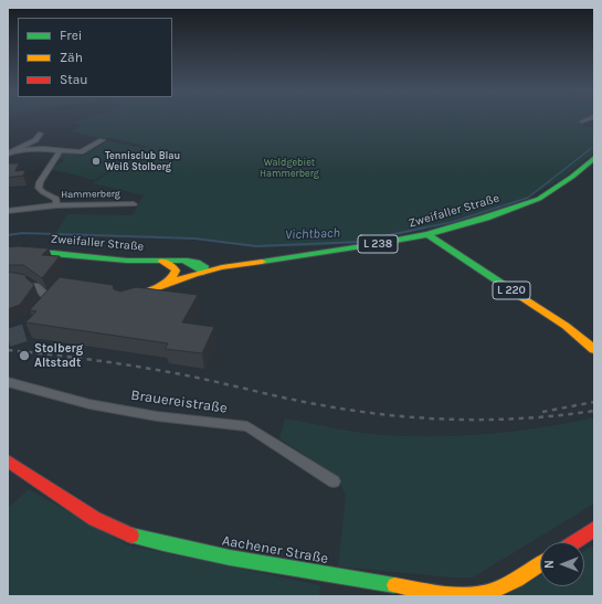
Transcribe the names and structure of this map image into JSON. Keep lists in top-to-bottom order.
{
  "streets": {
    "main road": [
      "Zweifaller Straße",
      "L 238",
      "L 220",
      "Aachener Straße"
    ],
    "street": ["Hammerberg", "Brauereistraße"]
  },
  "crossings": [
    ["Zweifaller Straße", "L 238"],
    ["Zweifaller Straße", "L 220"]
  ],
  "water": ["Vichtbach"],
  "parks": ["Waldgebiet Hammerberg"],
  "places": ["Tennisclub Blau Weiß Stolberg", "Stolberg Altstadt"],
  "legend": ["Frei", "Zäh", "Stau"],
  "north": "left"
}
